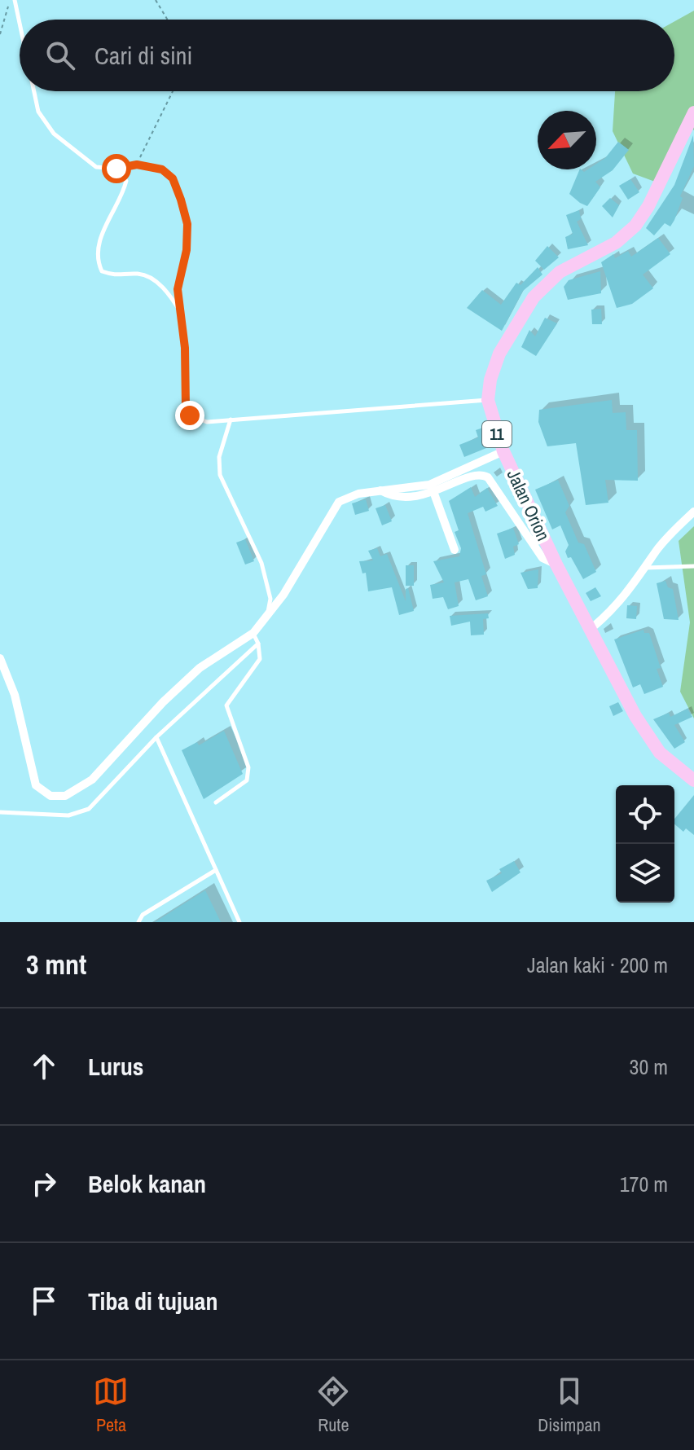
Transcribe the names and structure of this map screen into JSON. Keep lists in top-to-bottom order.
{
  "streets": {
    "highway": ["11", "Jalan Orion"]
  },
  "north": "bottom left",
  "page": {
    "search": "Cari di sini",
    "heading": ["3 mnt", "Jalan kaki · 200 m"],
    "list": [
      ["Lurus", "30 m"],
      ["Belok kanan", "170 m"],
      "Tiba di tujuan"
    ],
    "nav": ["Peta", "Rute", "Disimpan"]
  }
}
